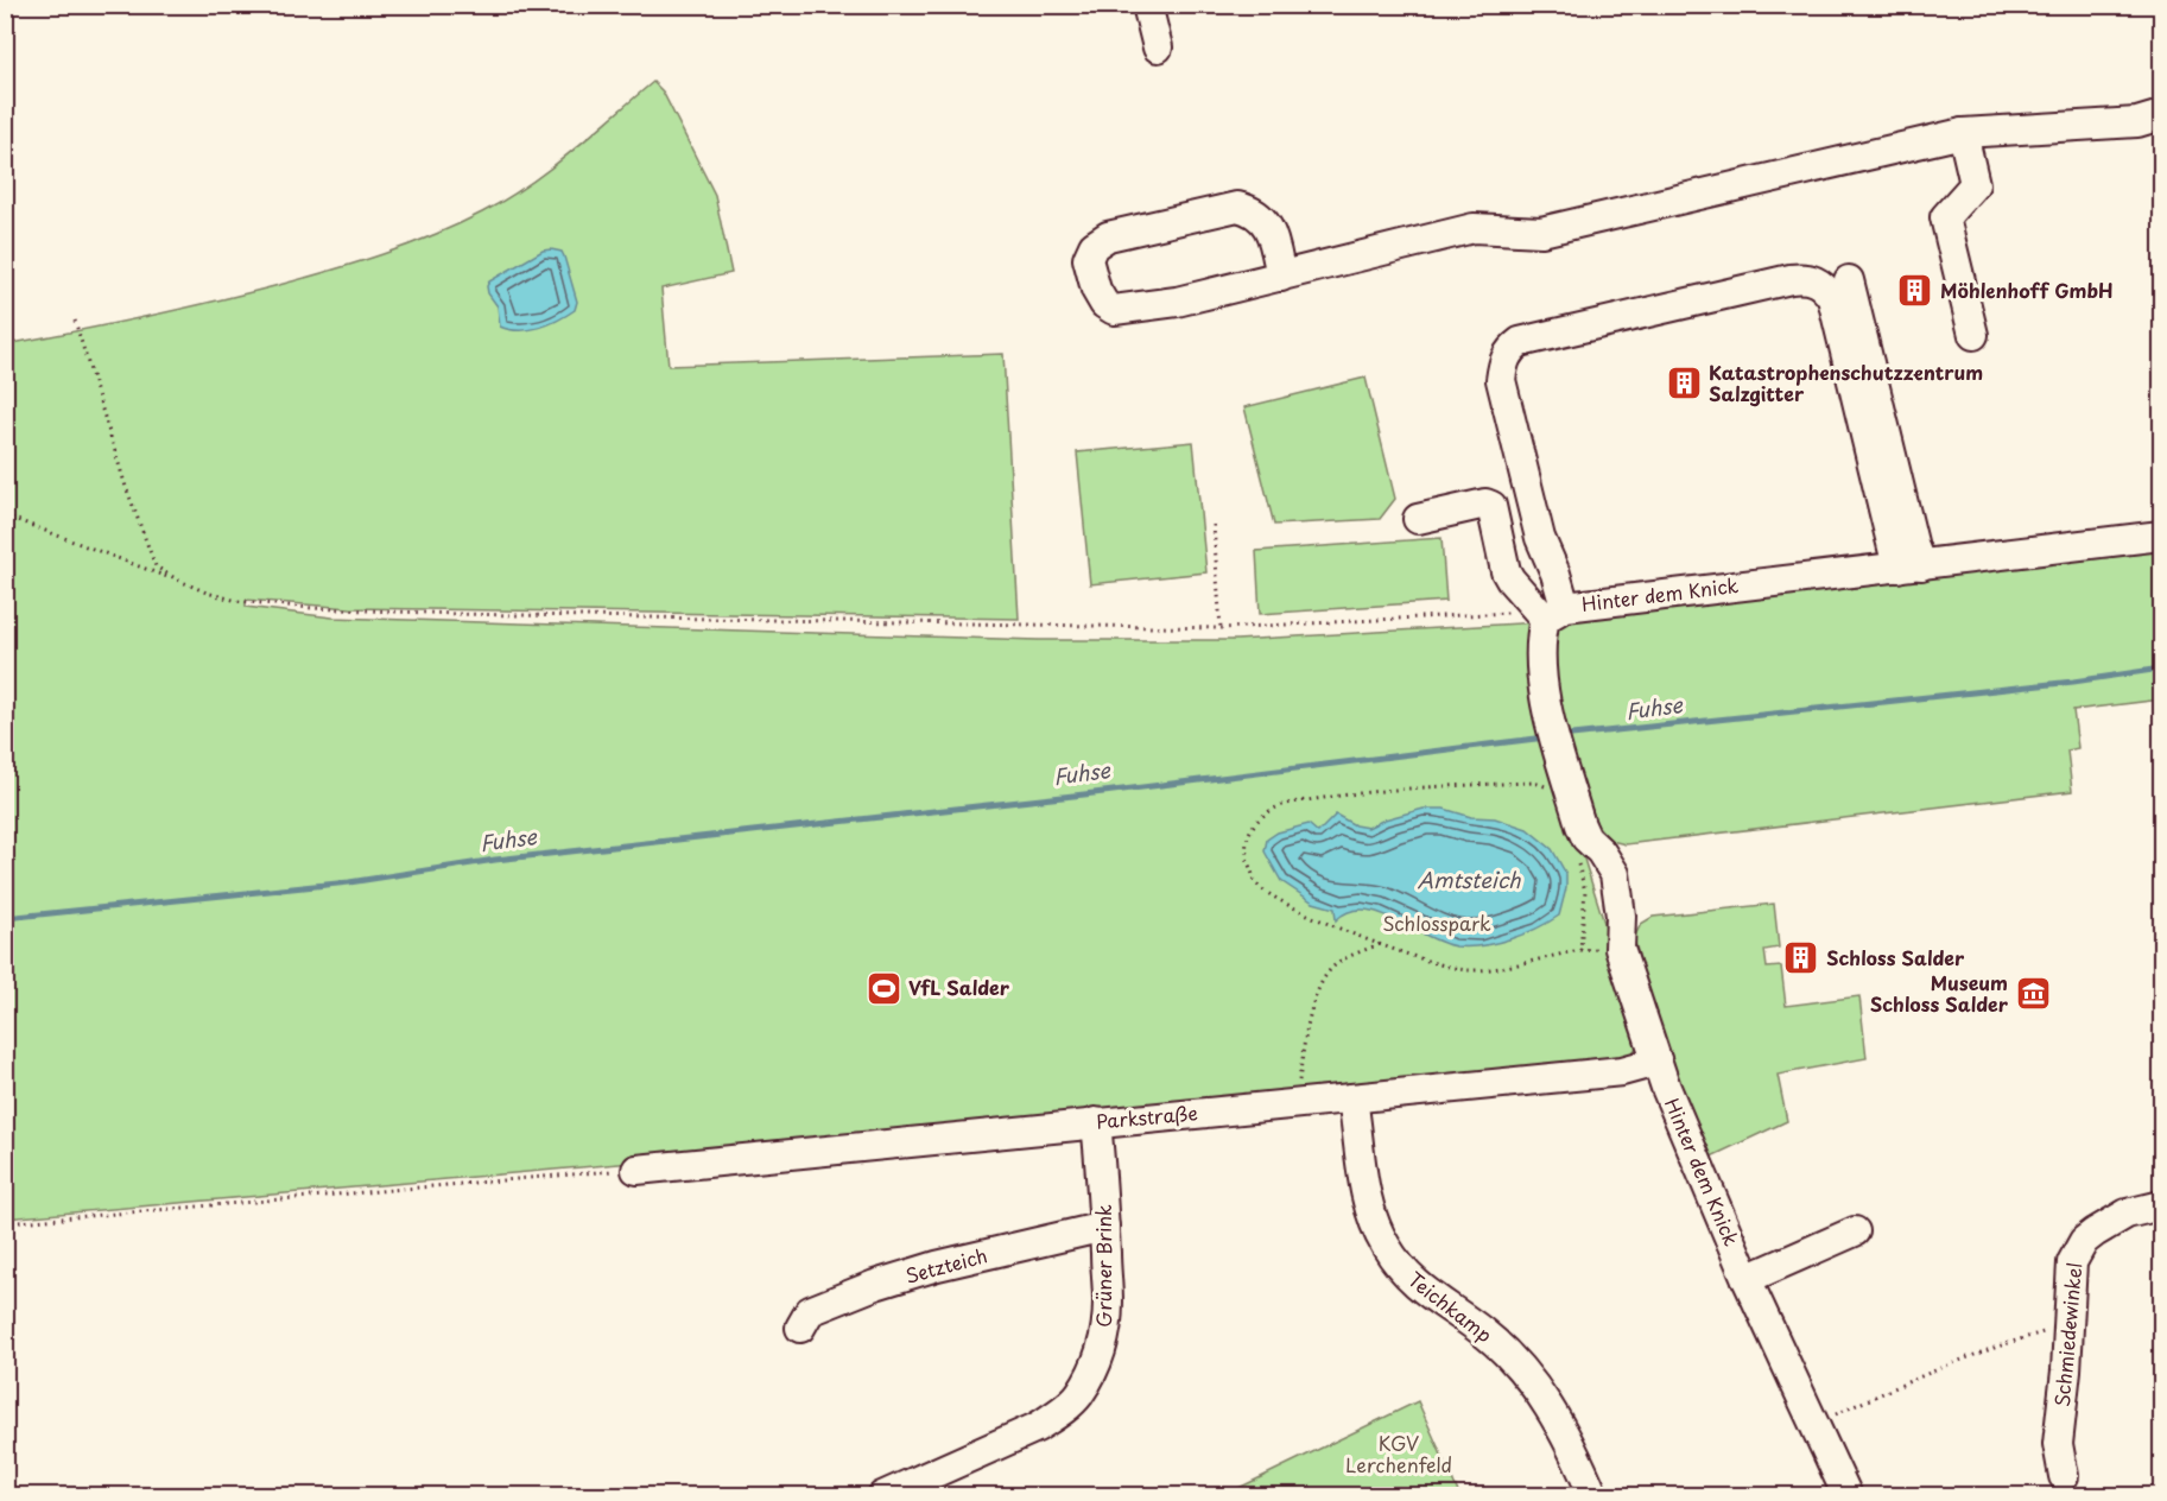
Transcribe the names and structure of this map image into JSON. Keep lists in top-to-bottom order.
{
  "streets": {
    "street": [
      "Hinter dem Knick",
      "Parkstraße",
      "Setzteich",
      "Grüner Brink",
      "Teichkamp",
      "Schmiedewinkel"
    ]
  },
  "crossings": [
    ["Hinter dem Knick", "Parkstraße"],
    ["Parkstraße", "Grüner Brink"],
    ["Parkstraße", "Teichkamp"],
    ["Setzteich", "Grüner Brink"]
  ],
  "water": ["Fuhse", "Amtsteich"],
  "parks": ["Schlosspark", "KGV Lerchenfeld"],
  "places": {
    "building": ["Möhlenhoff GmbH", "Katastrophenschutzzentrum Salzgitter", "Schloss Salder"],
    "sports": ["VfL Salder"],
    "museum": ["Museum Schloss Salder"]
  }
}
